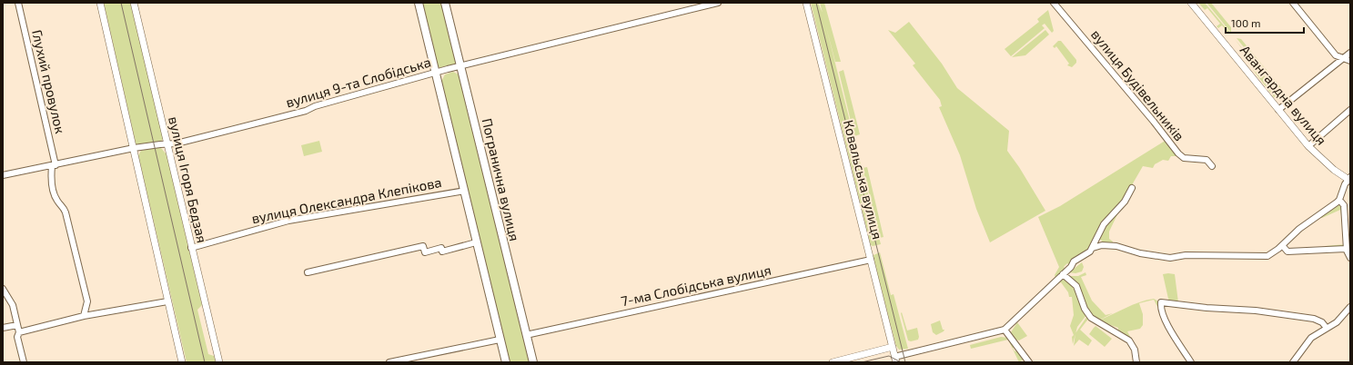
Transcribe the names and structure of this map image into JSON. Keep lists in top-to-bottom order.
{
  "streets": {
    "main road": ["Погранична вулиця"],
    "street": [
      "Глухий провулок",
      "вулиця 9-та Слобідська",
      "вулиця Будівельників",
      "Авангардна вулиця",
      "вулиця Ігоря Бедзая",
      "Ковальська вулиця",
      "вулиця Олександра Клепікова",
      "7-ма Слобідська вулиця"
    ]
  },
  "crossings": [
    ["Глухий провулок", "вулиця 9-та Слобідська"],
    ["вулиця 9-та Слобідська", "вулиця Ігоря Бедзая"],
    ["вулиця 9-та Слобідська", "Погранична вулиця"],
    ["вулиця Ігоря Бедзая", "вулиця Олександра Клепікова"],
    ["Погранична вулиця", "7-ма Слобідська вулиця"],
    ["Ковальська вулиця", "7-ма Слобідська вулиця"]
  ],
  "scale_bar": "100 m"
}
